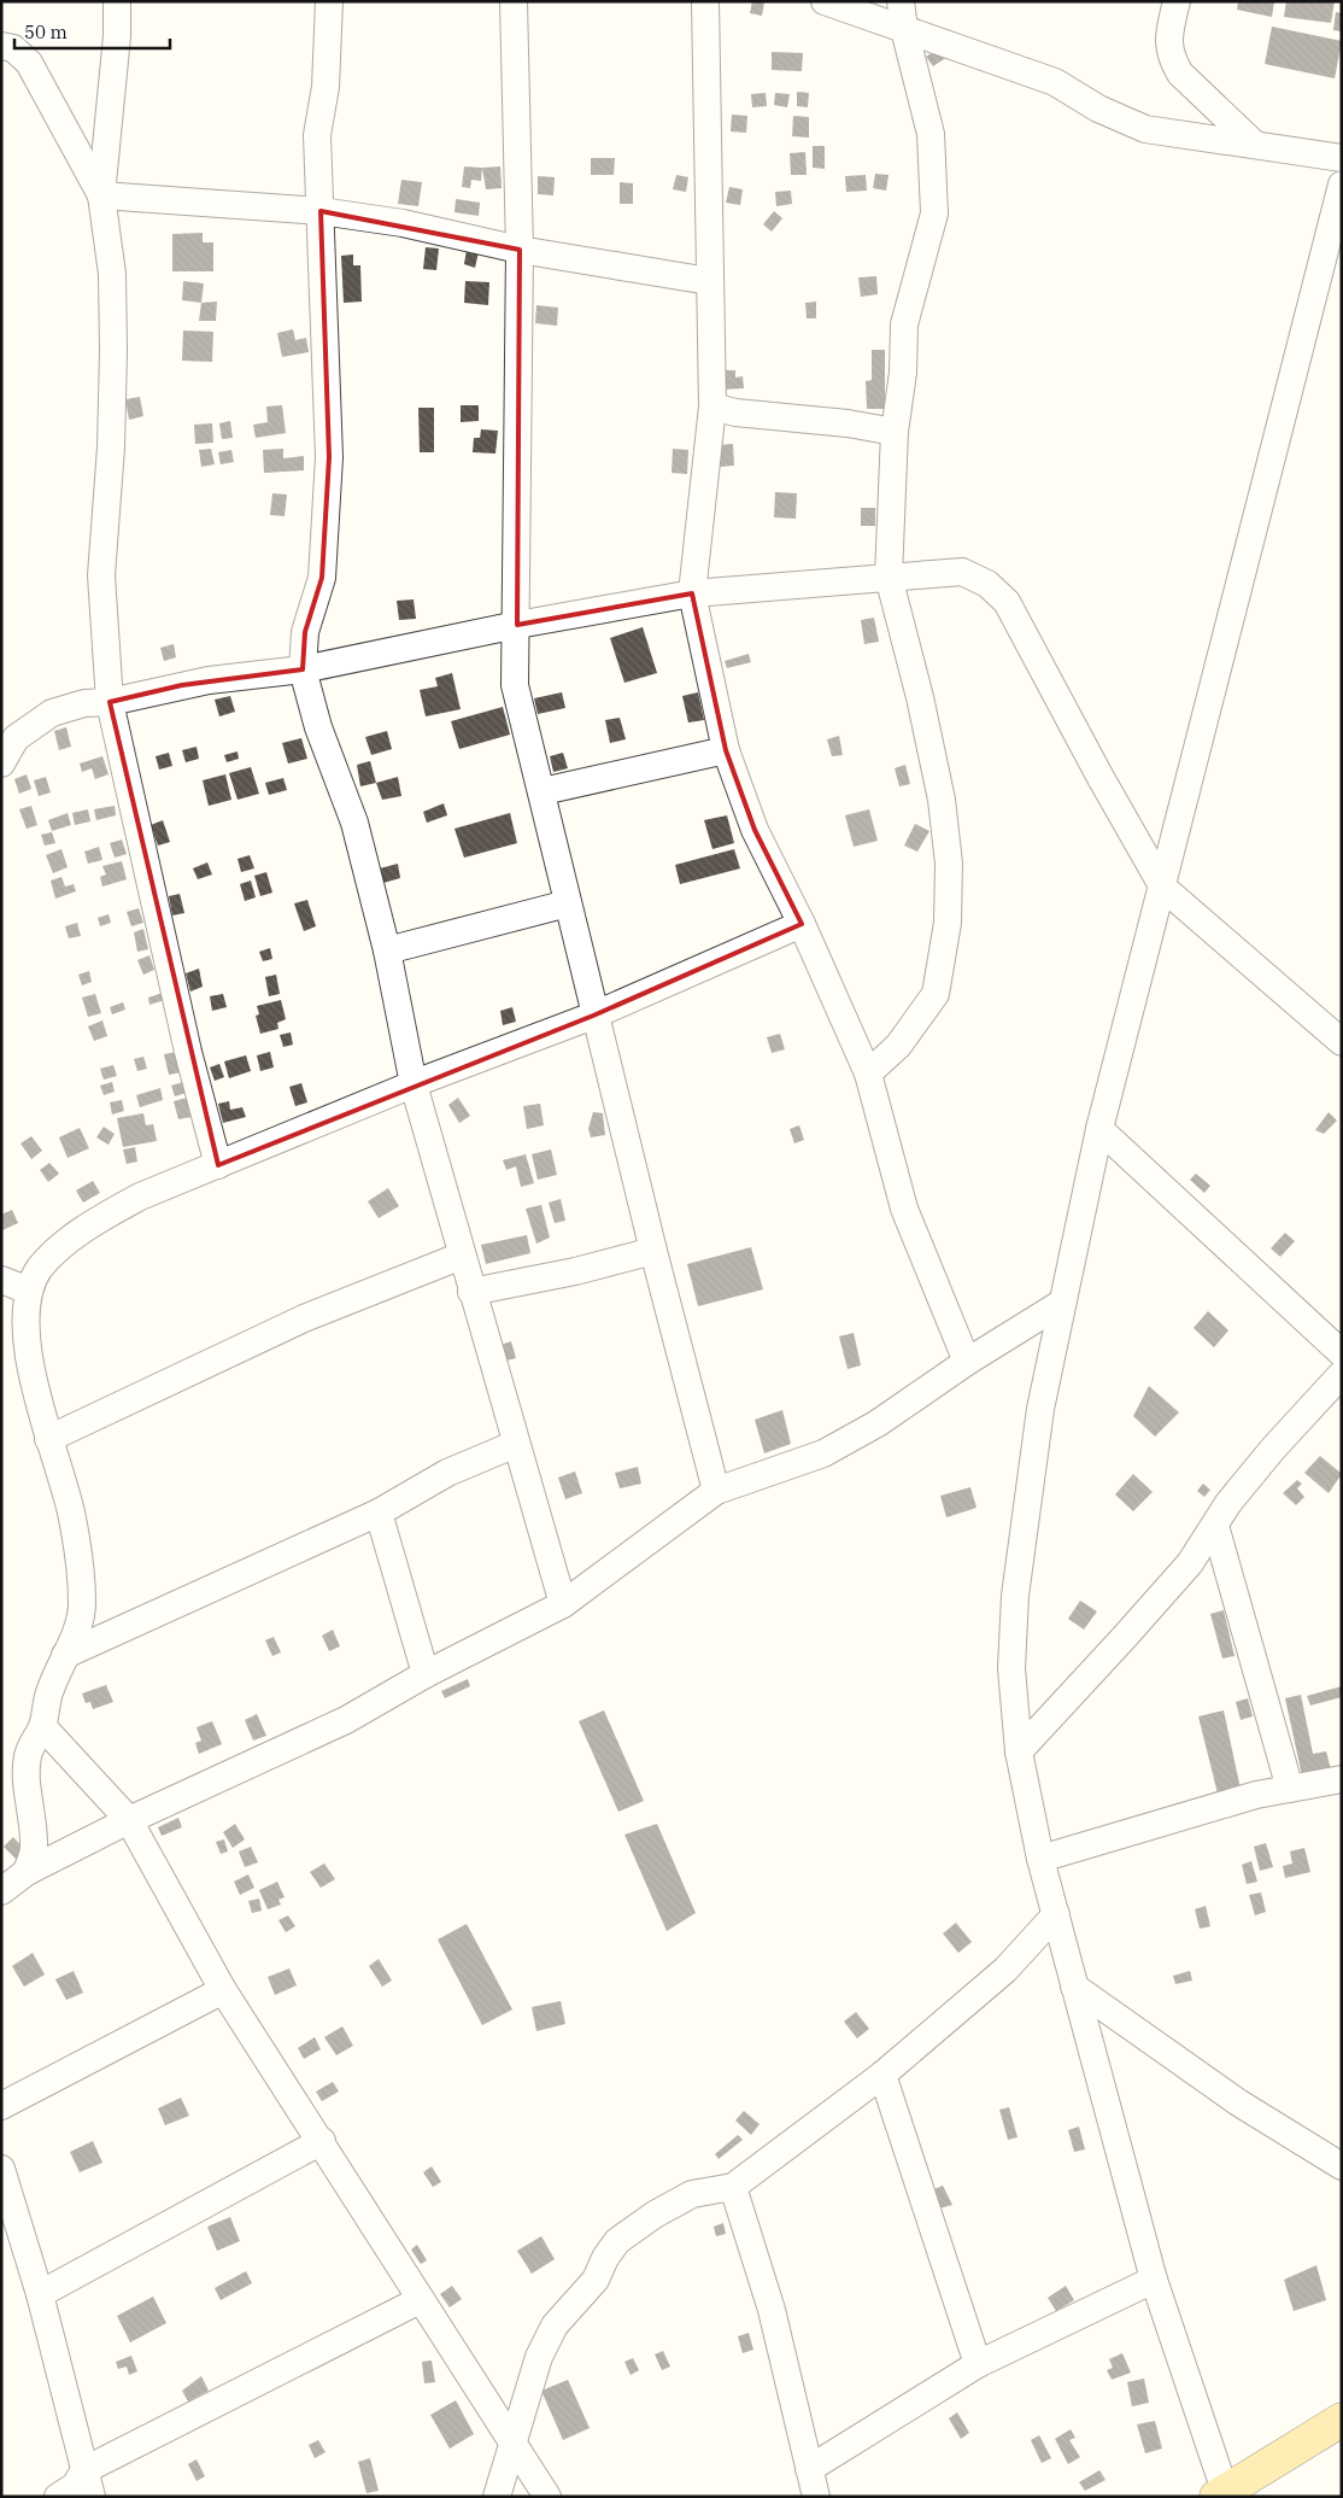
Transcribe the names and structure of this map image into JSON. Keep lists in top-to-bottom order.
{
  "scale_bar": "50 m"
}
